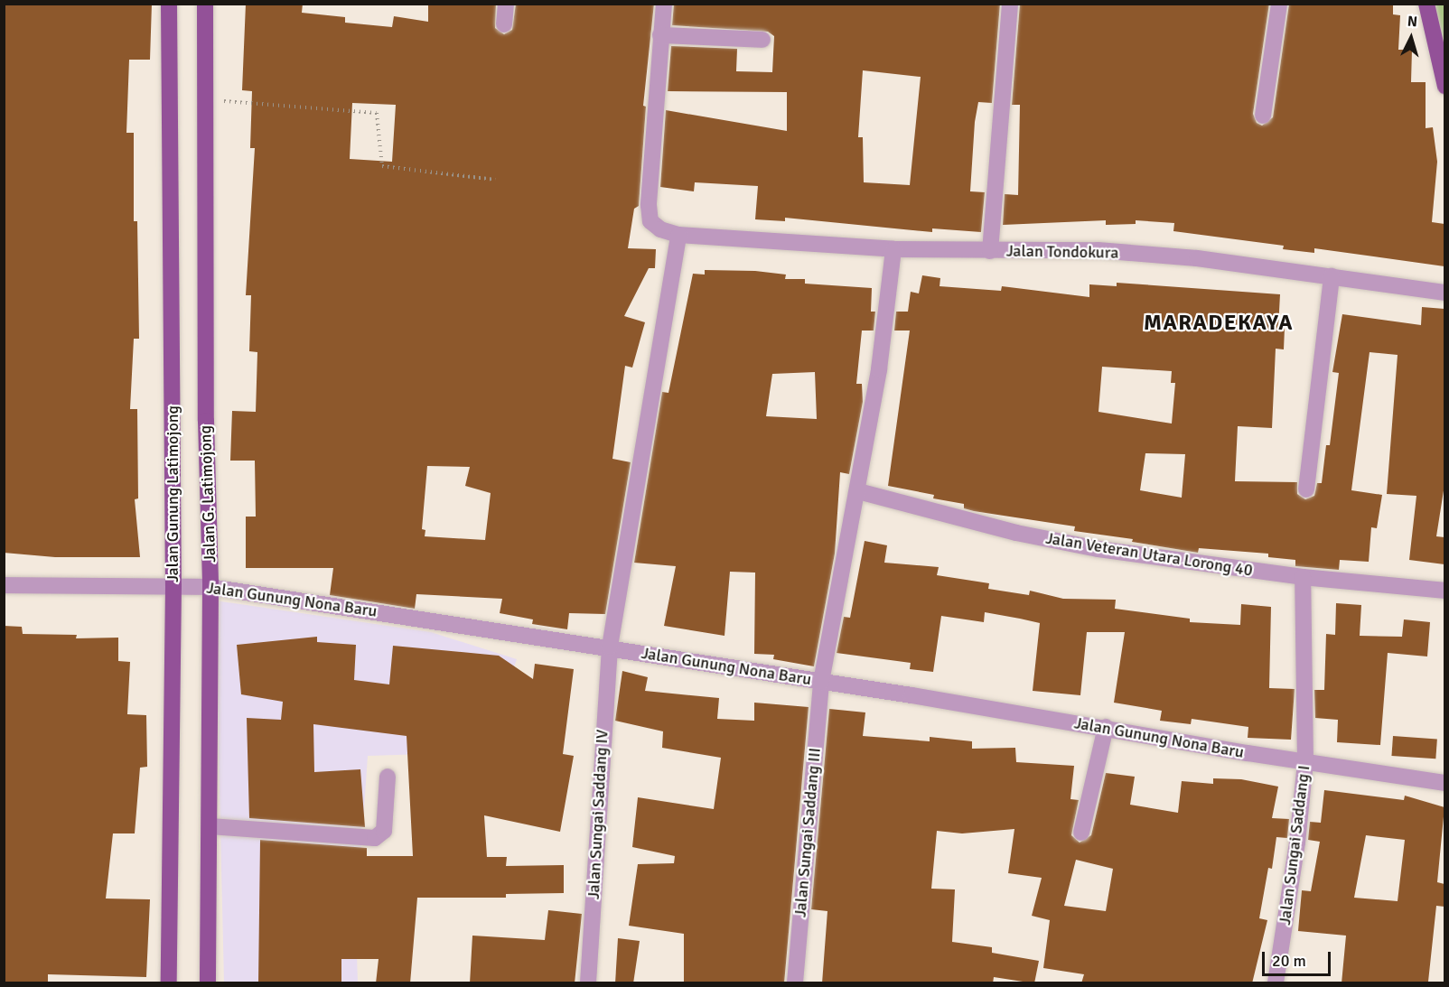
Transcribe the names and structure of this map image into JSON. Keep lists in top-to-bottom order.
{
  "streets": {
    "main road": ["Jalan Gunung Latimojong", "Jalan G. Latimojong"],
    "street": [
      "Jalan Tondokura",
      "Jalan Veteran Utara Lorong 40",
      "Jalan Gunung Nona Baru",
      "Jalan Sungai Saddang IV",
      "Jalan Sungai Saddang III",
      "Jalan Sungai Saddang I"
    ]
  },
  "crossings": [
    ["Jalan Tondokura", "Jalan Sungai Saddang IV"],
    ["Jalan Tondokura", "Jalan Sungai Saddang III"],
    ["Jalan Gunung Latimojong", "Jalan Gunung Nona Baru"],
    ["Jalan G. Latimojong", "Jalan Gunung Nona Baru"],
    ["Jalan Veteran Utara Lorong 40", "Jalan Sungai Saddang III"],
    ["Jalan Veteran Utara Lorong 40", "Jalan Sungai Saddang I"],
    ["Jalan Gunung Nona Baru", "Jalan Sungai Saddang IV"],
    ["Jalan Gunung Nona Baru", "Jalan Sungai Saddang III"],
    ["Jalan Gunung Nona Baru", "Jalan Sungai Saddang I"]
  ],
  "districts": ["MARADEKAYA"],
  "scale_bar": "20 m",
  "north": "top"
}
